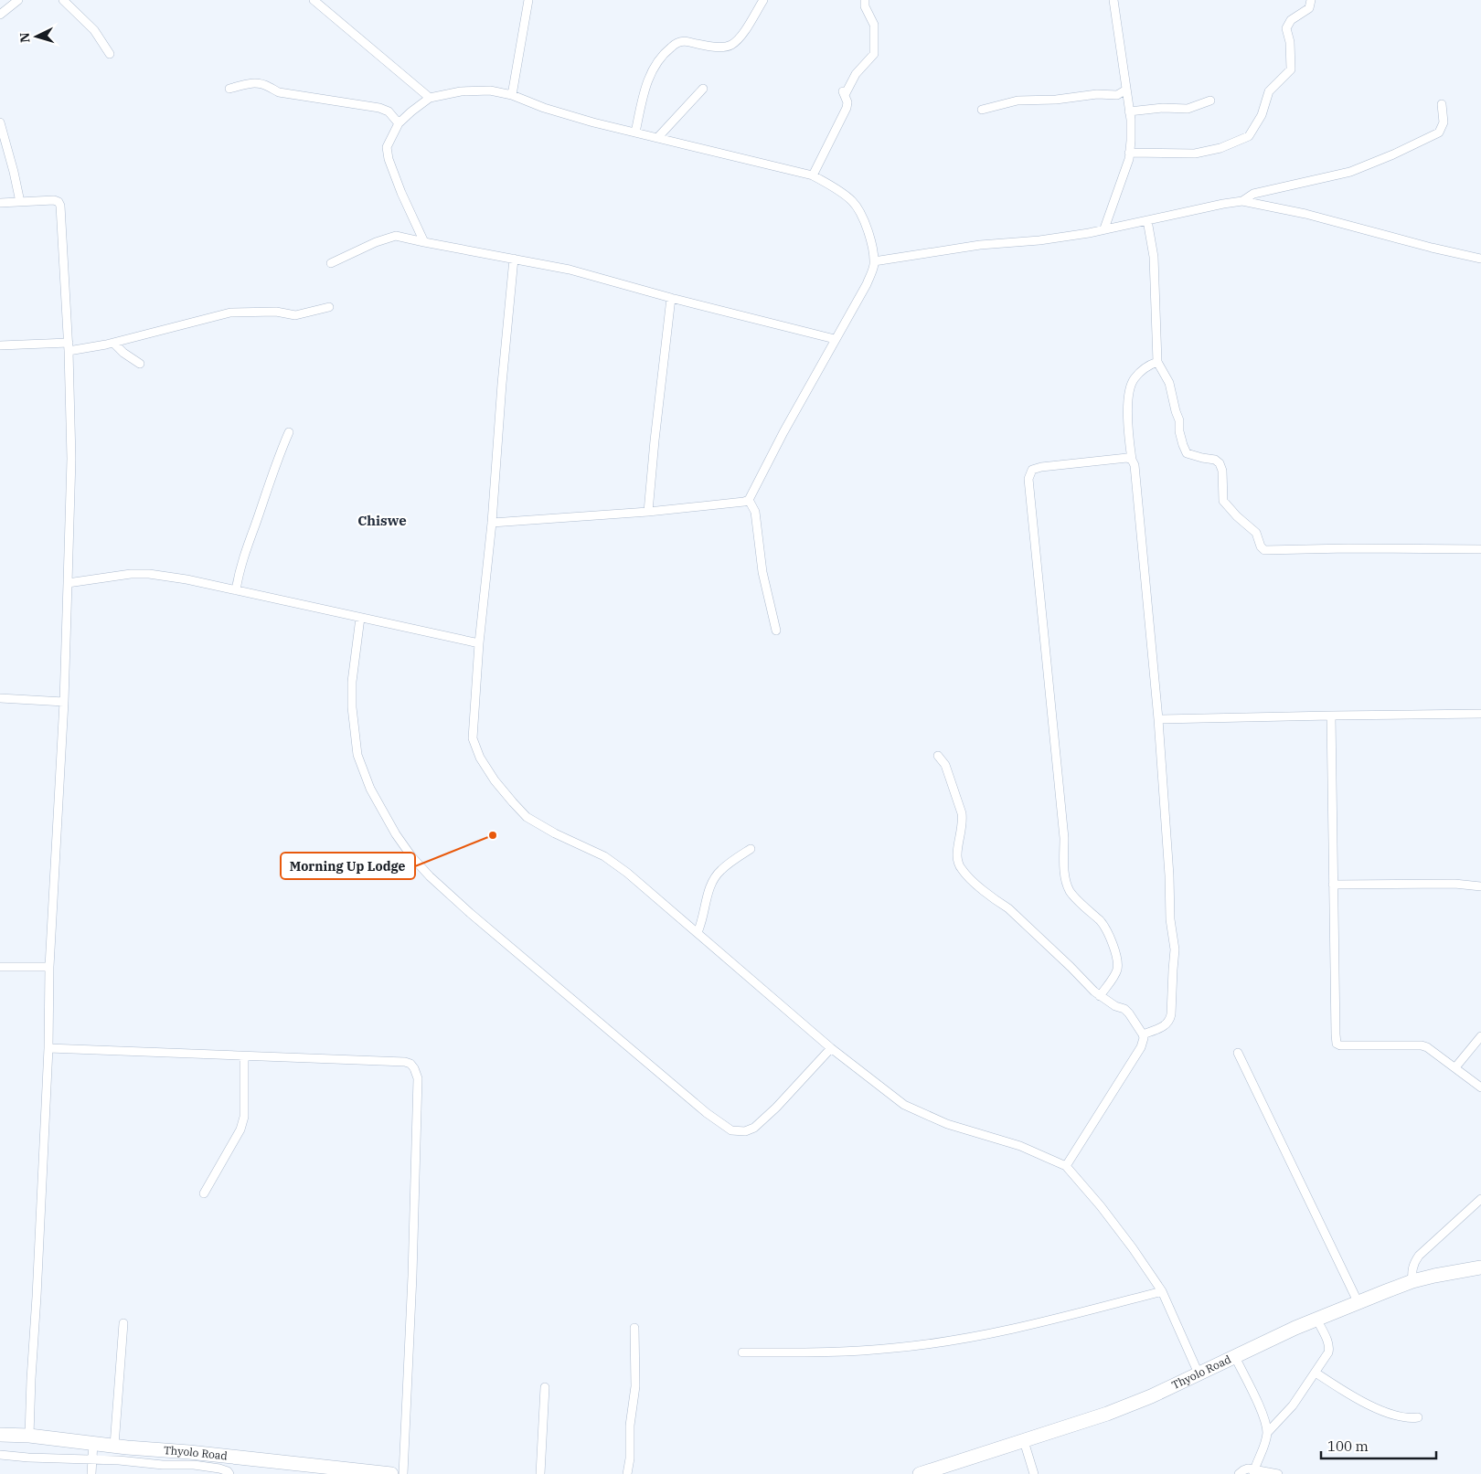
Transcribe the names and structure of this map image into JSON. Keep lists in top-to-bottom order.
{
  "streets": {
    "highway": ["Thyolo Road"]
  },
  "districts": ["Chiswe"],
  "places": ["Morning Up Lodge"],
  "scale_bar": "100 m",
  "north": "left"
}
